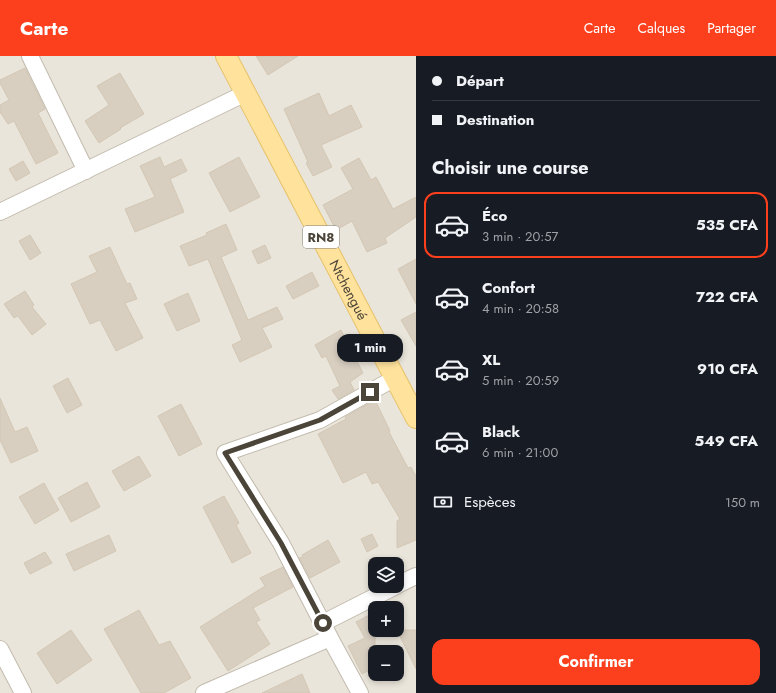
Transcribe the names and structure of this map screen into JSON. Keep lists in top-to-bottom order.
{
  "streets": {
    "main road": ["RN8", "Ntchengué"]
  },
  "page": {
    "header": "Carte",
    "nav": ["Carte", "Calques", "Partager"],
    "banner": ["Départ", "Destination"],
    "heading": "Choisir une course",
    "list": [
      {
        "name": "Éco",
        "note": "3 min · 20:57",
        "value": "535 CFA"
      },
      {
        "name": "Confort",
        "note": "4 min · 20:58",
        "value": "722 CFA"
      },
      {
        "name": "XL",
        "note": "5 min · 20:59",
        "value": "910 CFA"
      },
      {
        "name": "Black",
        "note": "6 min · 21:00",
        "value": "549 CFA"
      }
    ],
    "bubble": "1 min",
    "pay": ["Espèces", "150 m"],
    "map_buttons": ["+", "−"],
    "buttons": "Confirmer"
  }
}
